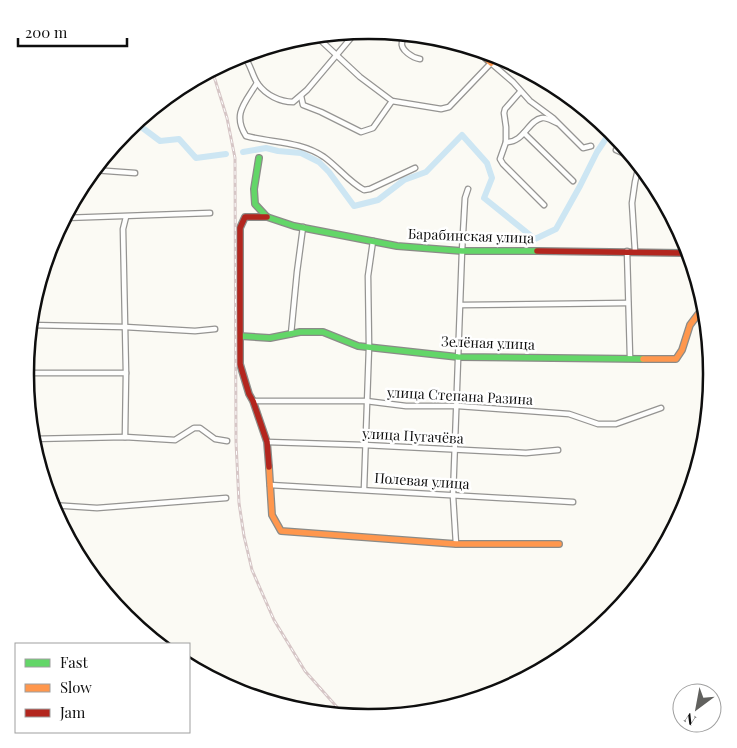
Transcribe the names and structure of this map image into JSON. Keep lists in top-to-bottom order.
{
  "streets": {
    "street": [
      "Барабинская улица",
      "Зелёная улица",
      "улица Степана Разина",
      "улица Пугачёва",
      "Полевая улица"
    ]
  },
  "legend": ["Fast", "Slow", "Jam"],
  "scale_bar": "200 m",
  "north": "bottom left"
}
